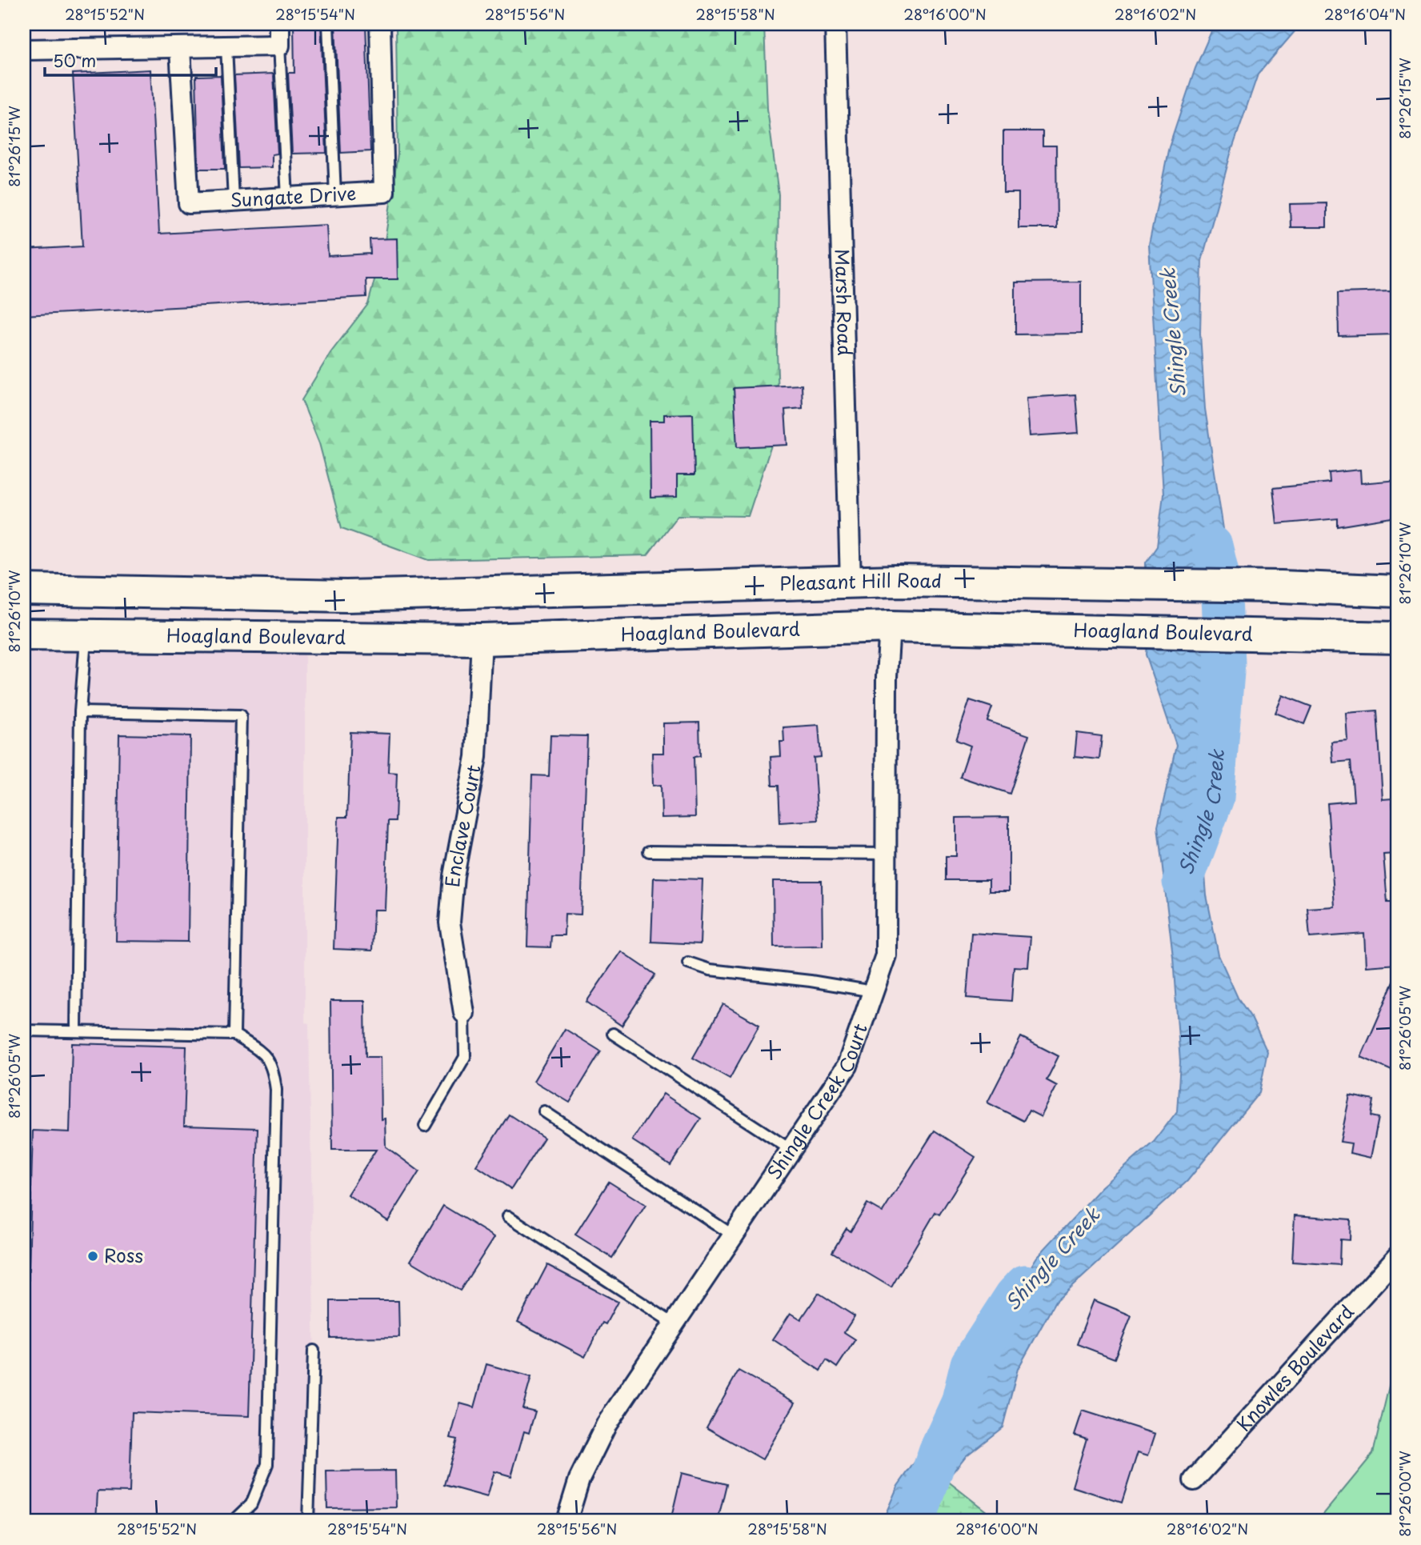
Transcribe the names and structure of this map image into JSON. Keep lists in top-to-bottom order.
{
  "streets": {
    "main road": ["Pleasant Hill Road", "Hoagland Boulevard"],
    "street": [
      "Sungate Drive",
      "Marsh Road",
      "Enclave Court",
      "Shingle Creek Court",
      "Knowles Boulevard"
    ]
  },
  "crossings": [
    ["Marsh Road", "Pleasant Hill Road"],
    ["Hoagland Boulevard", "Enclave Court"],
    ["Hoagland Boulevard", "Shingle Creek Court"]
  ],
  "water": ["Shingle Creek"],
  "places": ["Ross"],
  "scale_bar": "50 m",
  "coordinates": [
    "28°15'52\"N",
    "28°15'54\"N",
    "28°15'56\"N",
    "28°15'58\"N",
    "28°16'00\"N",
    "28°16'02\"N",
    "28°16'04\"N",
    "81°26'15\"W",
    "81°26'10\"W",
    "81°26'05\"W",
    "81°26'00\"W"
  ]
}
